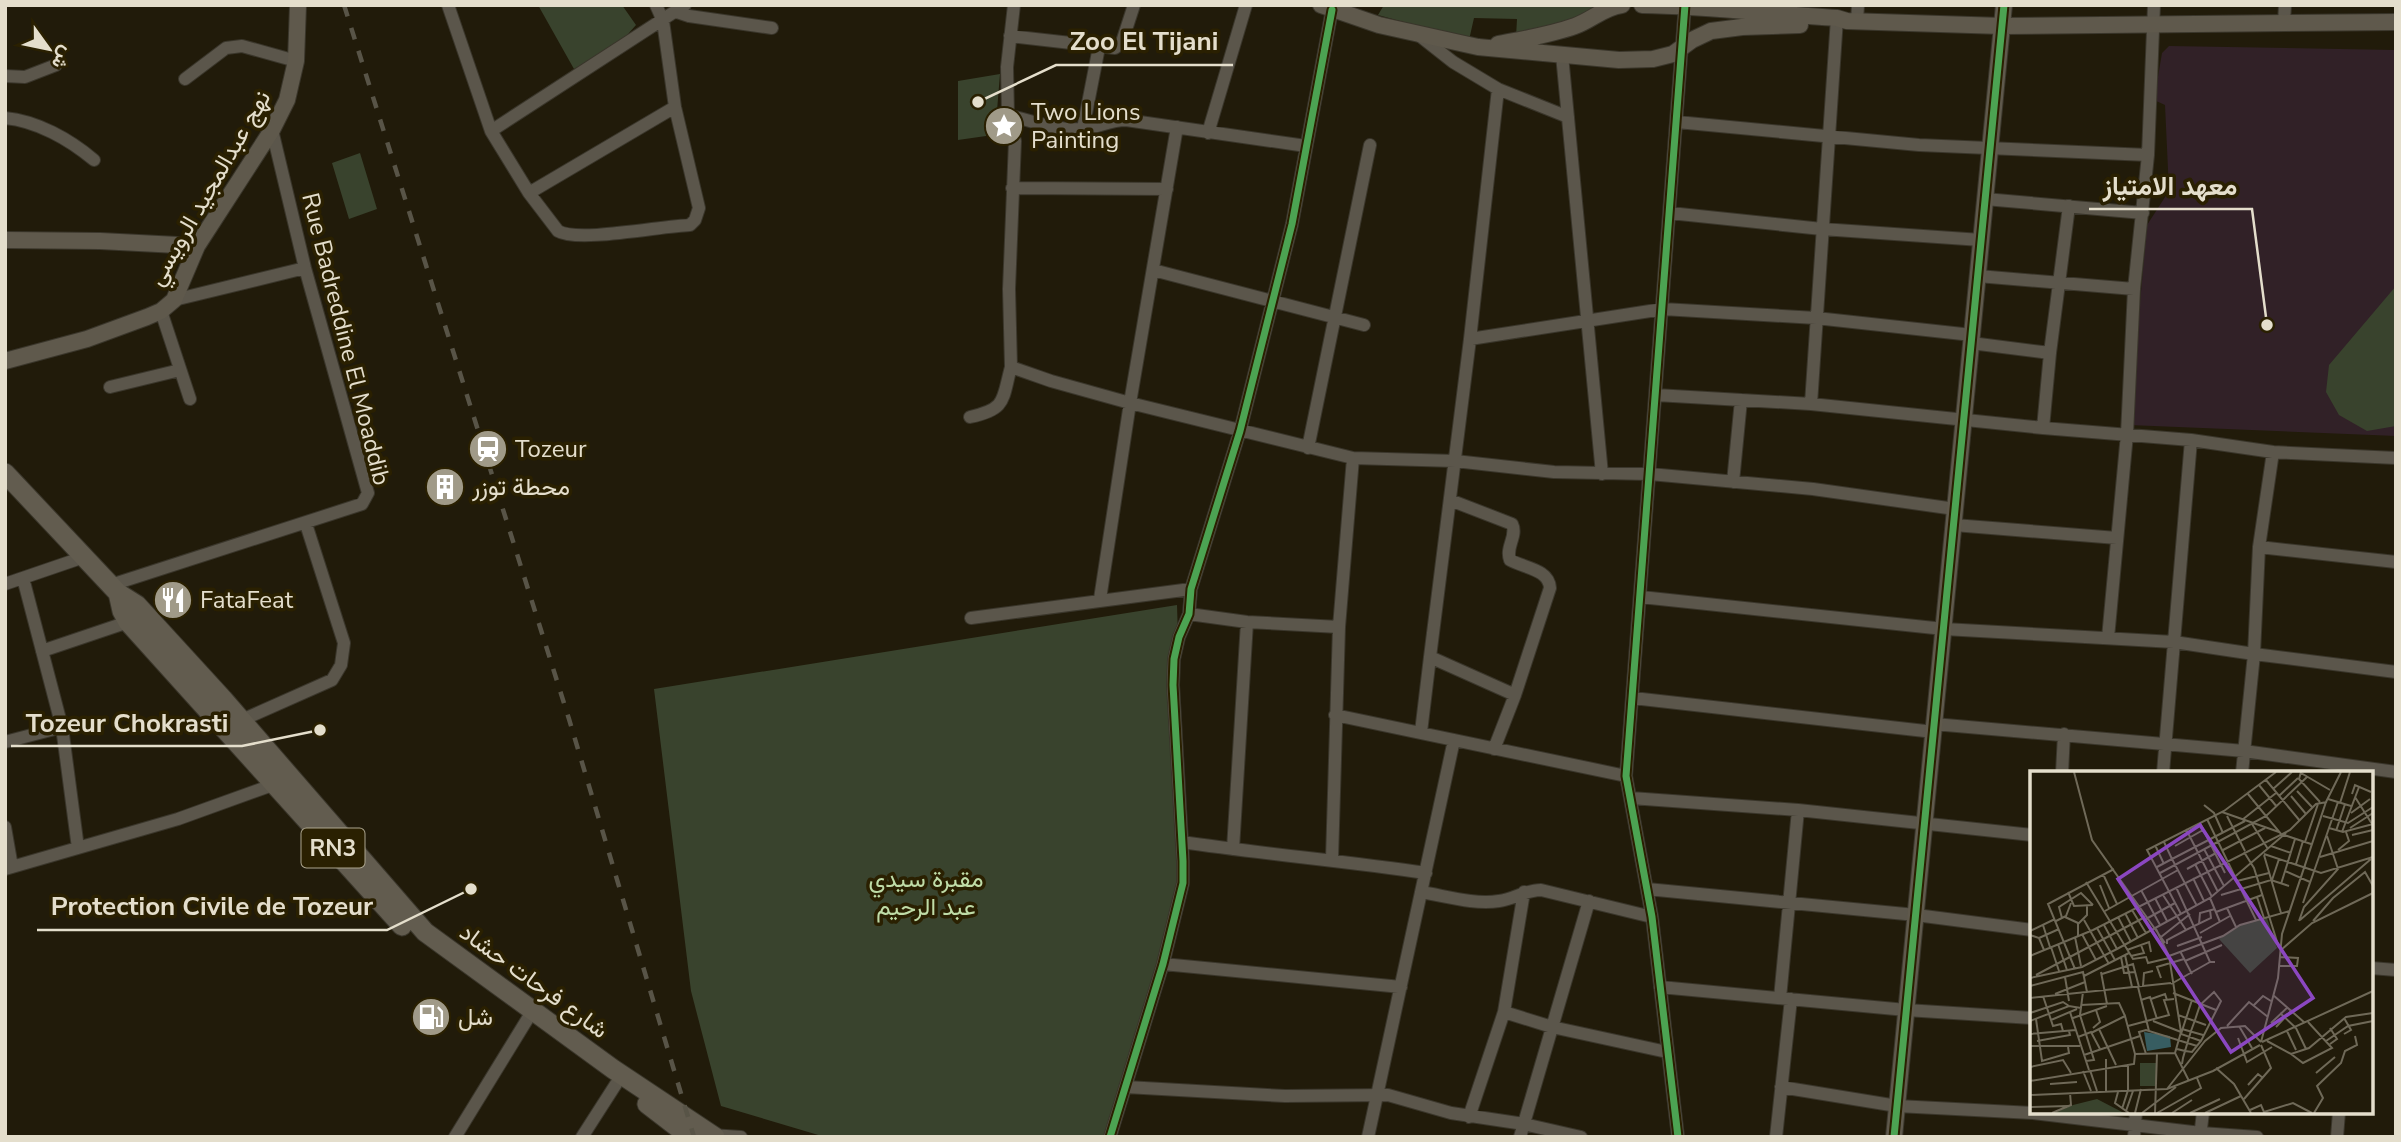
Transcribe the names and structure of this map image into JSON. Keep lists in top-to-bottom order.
{
  "streets": {
    "main road": ["RN3", "شارع فرحات حشاد"],
    "street": ["نهج عبدالمجيد الرويسي", "Rue Badreddine El Moaddib"]
  },
  "crossings": [
    ["نهج عبدالمجيد الرويسي", "Rue Badreddine El Moaddib"],
    ["Rue Badreddine El Moaddib", "شارع فرحات حشاد"]
  ],
  "parks": ["مقبرة سيدي عبد الرحيم"],
  "places": {
    "other": [
      "Zoo El Tijani",
      "معهد الامتياز",
      "Tozeur Chokrasti",
      "Protection Civile de Tozeur"
    ],
    "place": ["Two Lions Painting"],
    "station": ["Tozeur"],
    "building": ["محطة توزر"],
    "restaurant": ["FataFeat"],
    "fuel station": ["شل"]
  },
  "north": "bottom right"
}
